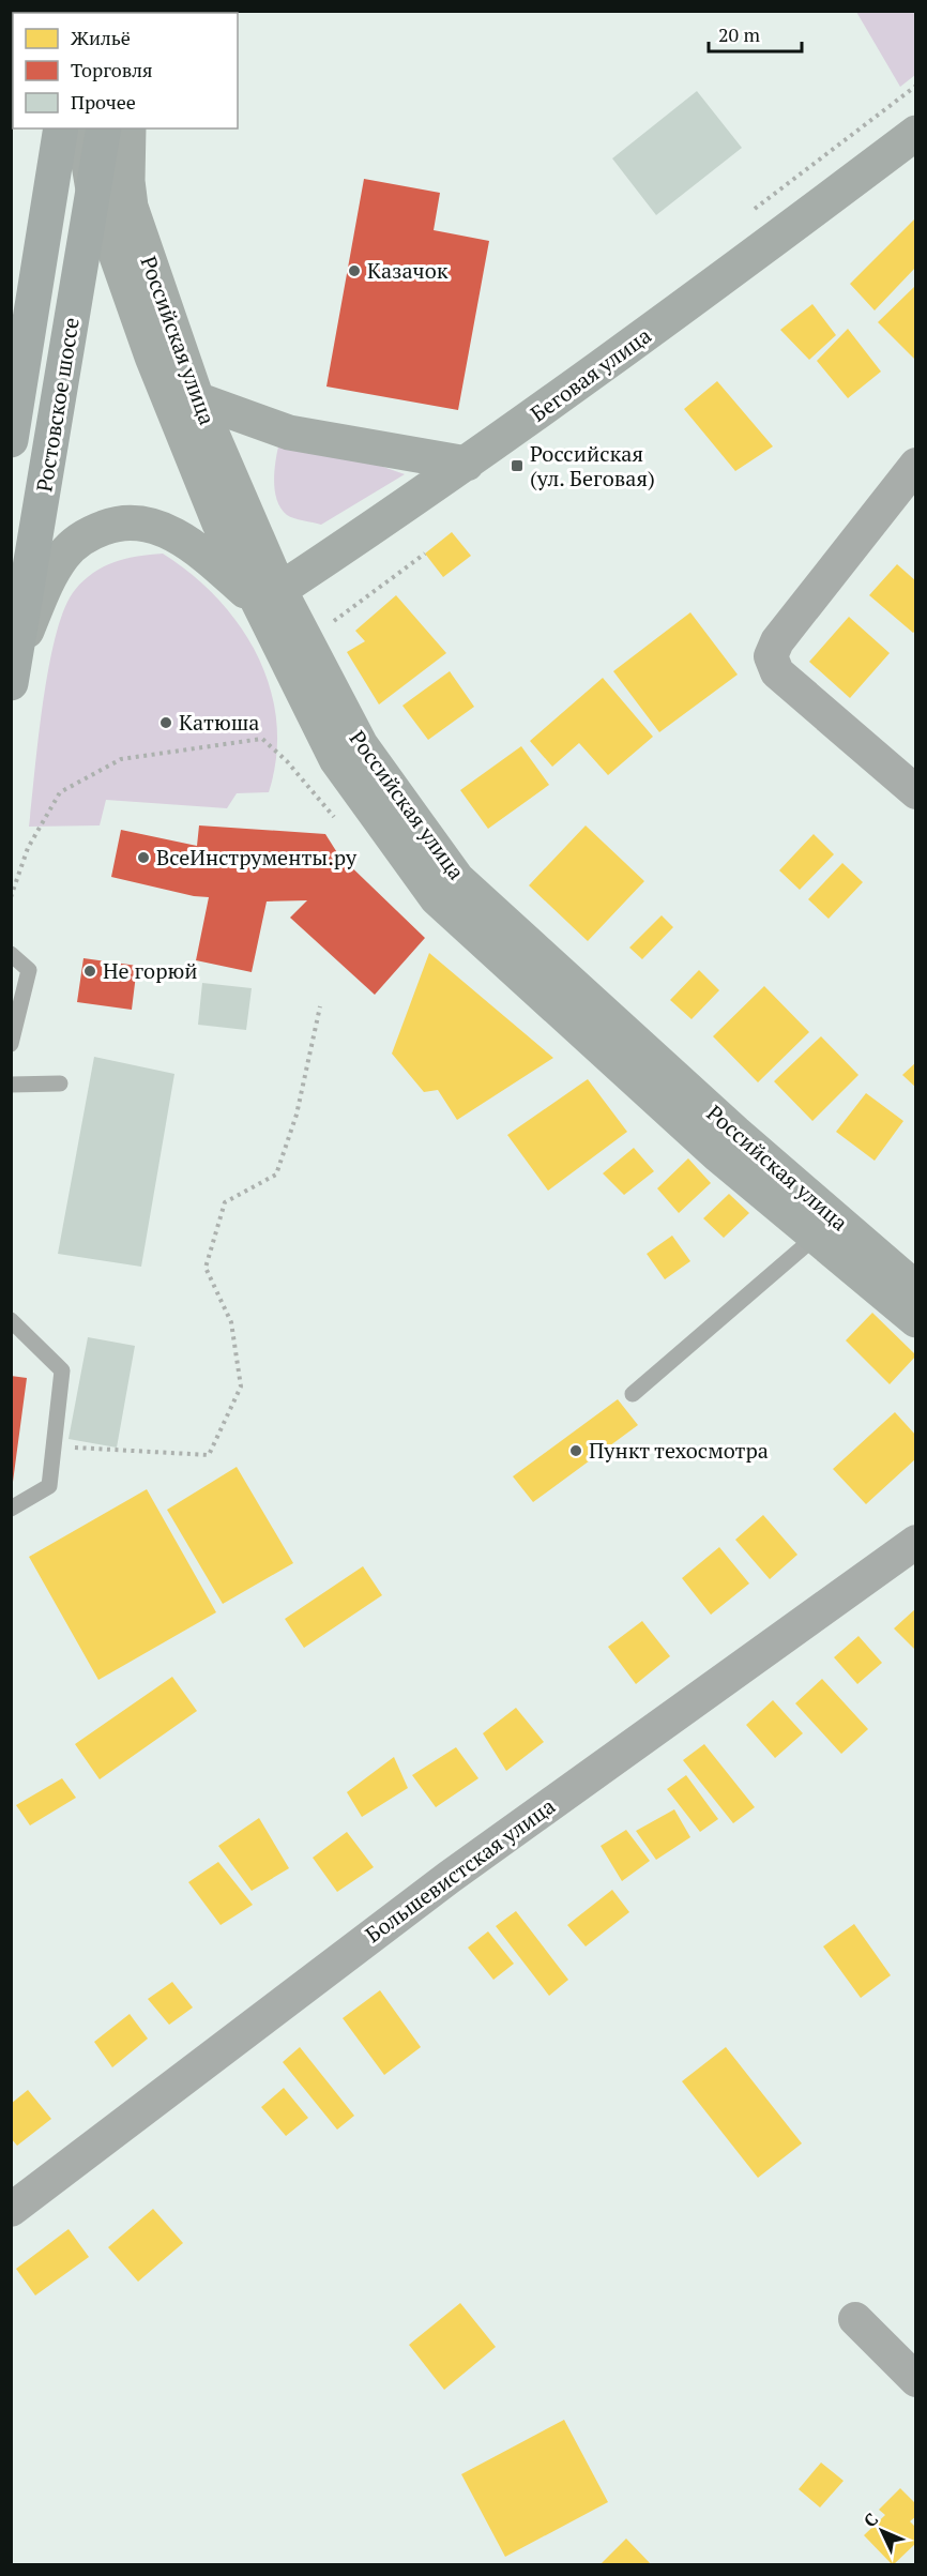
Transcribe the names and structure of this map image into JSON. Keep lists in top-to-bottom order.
{
  "streets": {
    "highway": ["Ростовское шоссе"],
    "main road": ["Российская улица", "Беговая улица"],
    "street": ["Большевистская улица"]
  },
  "crossings": [
    ["Российская улица", "Беговая улица"],
    ["Российская улица", "Ростовское шоссе"]
  ],
  "places": {
    "other": [
      "Казачок",
      "Катюша",
      "ВсеИнструменты.ру",
      "Не горюй",
      "Пункт техосмотра"
    ],
    "transit": ["Российская (ул. Беговая)"]
  },
  "legend": ["Жильё", "Торговля", "Прочее"],
  "scale_bar": "20 m",
  "north": "top left"
}
